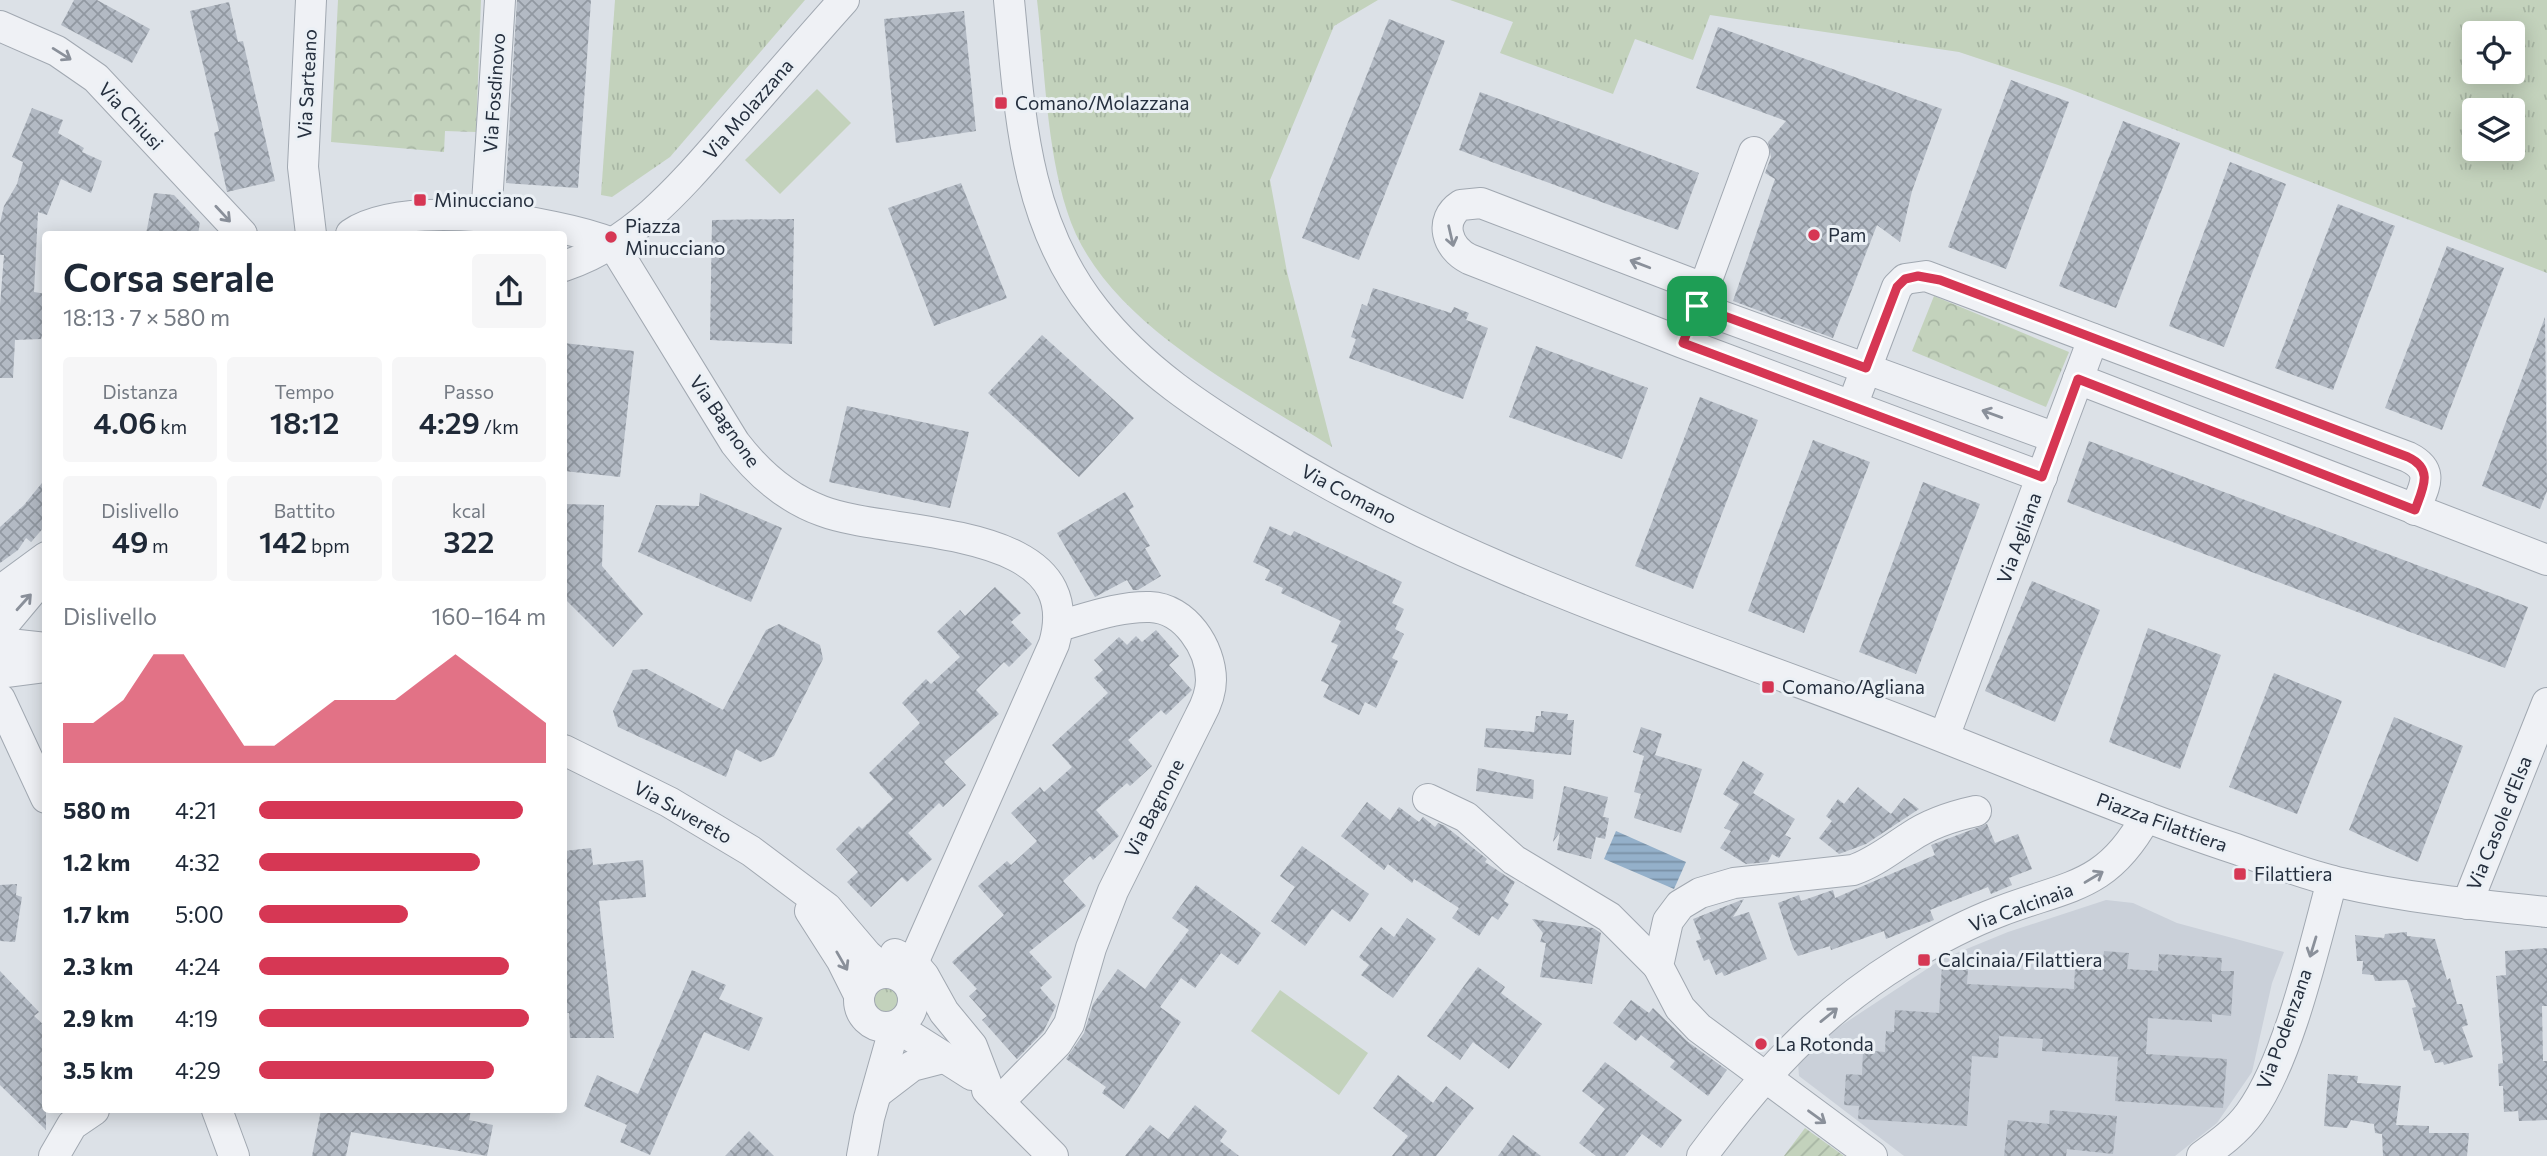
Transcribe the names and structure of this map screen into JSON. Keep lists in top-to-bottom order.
{
  "streets": {
    "street": [
      "Via Sarteano",
      "Via Fosdinovo",
      "Via Molazzana",
      "Via Chiusi",
      "Via Bagnone",
      "Via Comano",
      "Via Agliana",
      "Via Suvereto",
      "Piazza Filattiera",
      "Via Casole d'Elsa",
      "Via Calcinaia",
      "Via Podenzana"
    ]
  },
  "crossings": [
    ["Via Molazzana", "Via Bagnone"],
    ["Via Bagnone", "Via Suvereto"],
    ["Via Comano", "Via Agliana"],
    ["Via Comano", "Piazza Filattiera"],
    ["Via Agliana", "Piazza Filattiera"],
    ["Piazza Filattiera", "Via Casole d'Elsa"],
    ["Piazza Filattiera", "Via Calcinaia"],
    ["Piazza Filattiera", "Via Podenzana"]
  ],
  "one_way": ["Via Chiusi", "Via Podenzana"],
  "places": {
    "transit": [
      "Comano/Molazzana",
      "Minucciano",
      "Comano/Agliana",
      "Filattiera",
      "Calcinaia/Filattiera"
    ],
    "other": ["Pam", "Piazza Minucciano", "La Rotonda"]
  },
  "page": {
    "heading": ["Corsa serale", "18:13 · 7 × 580 m"],
    "stats": [
      ["Distanza", "4.06 km"],
      ["Tempo", "18:12"],
      ["Passo", "4:29 /km"],
      ["Dislivello", "49 m"],
      ["Battito", "142 bpm"],
      ["kcal", "322"]
    ],
    "chart": ["Dislivello", "160–164 m"],
    "list": [
      {
        "name": "580 m",
        "note": "4:21"
      },
      {
        "name": "1.2 km",
        "note": "4:32"
      },
      {
        "name": "1.7 km",
        "note": "5:00"
      },
      {
        "name": "2.3 km",
        "note": "4:24"
      },
      {
        "name": "2.9 km",
        "note": "4:19"
      },
      {
        "name": "3.5 km",
        "note": "4:29"
      }
    ]
  }
}
